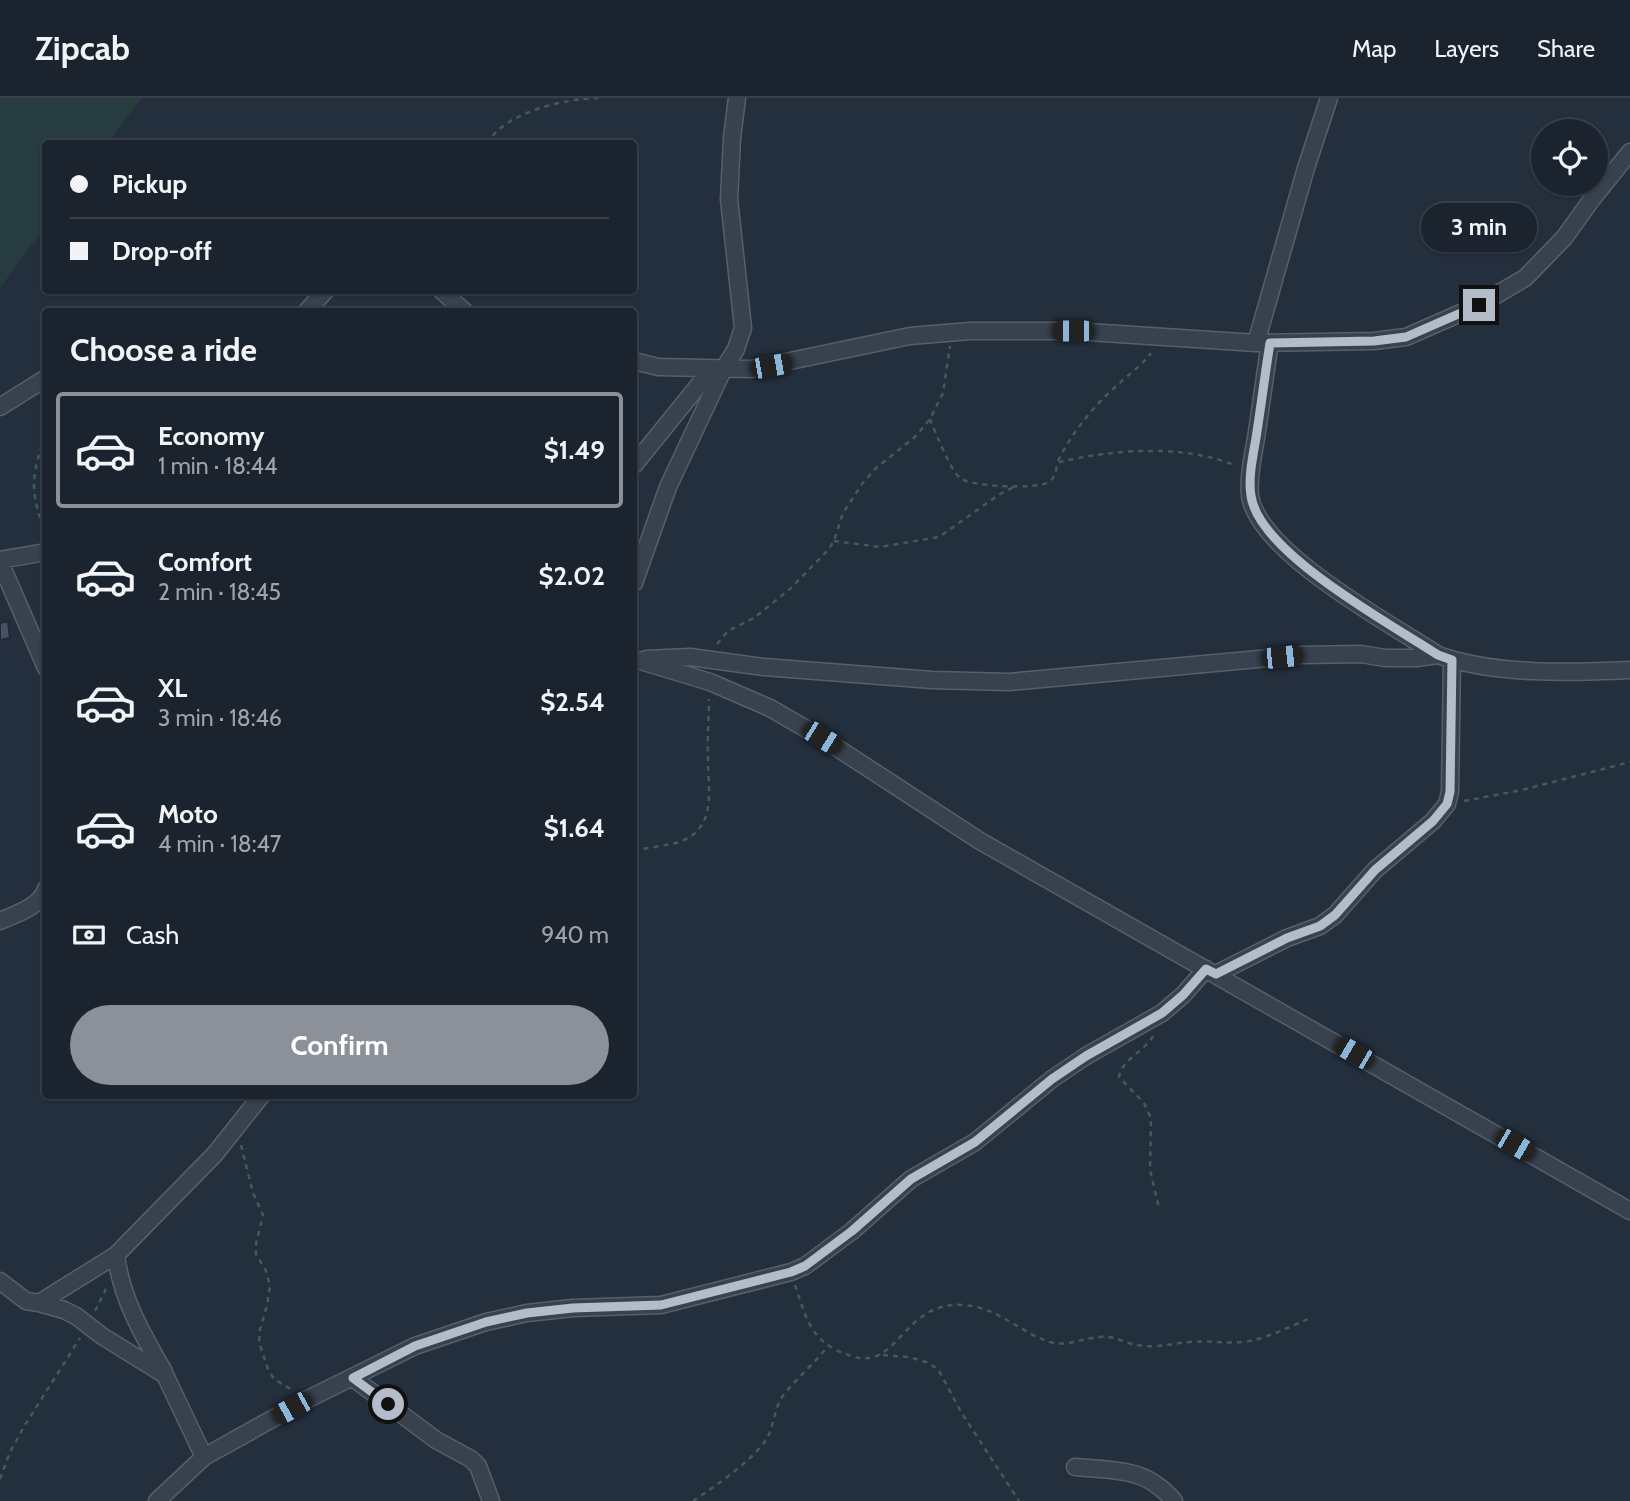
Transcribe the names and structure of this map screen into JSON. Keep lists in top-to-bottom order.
{
  "page": {
    "header": "Zipcab",
    "nav": ["Map", "Layers", "Share"],
    "banner": ["Pickup", "Drop-off"],
    "bubble": "3 min",
    "heading": "Choose a ride",
    "list": [
      {
        "name": "Economy",
        "note": "1 min · 18:44",
        "value": "$1.49"
      },
      {
        "name": "Comfort",
        "note": "2 min · 18:45",
        "value": "$2.02"
      },
      {
        "name": "XL",
        "note": "3 min · 18:46",
        "value": "$2.54"
      },
      {
        "name": "Moto",
        "note": "4 min · 18:47",
        "value": "$1.64"
      }
    ],
    "pay": ["Cash", "940 m"],
    "buttons": "Confirm"
  }
}
